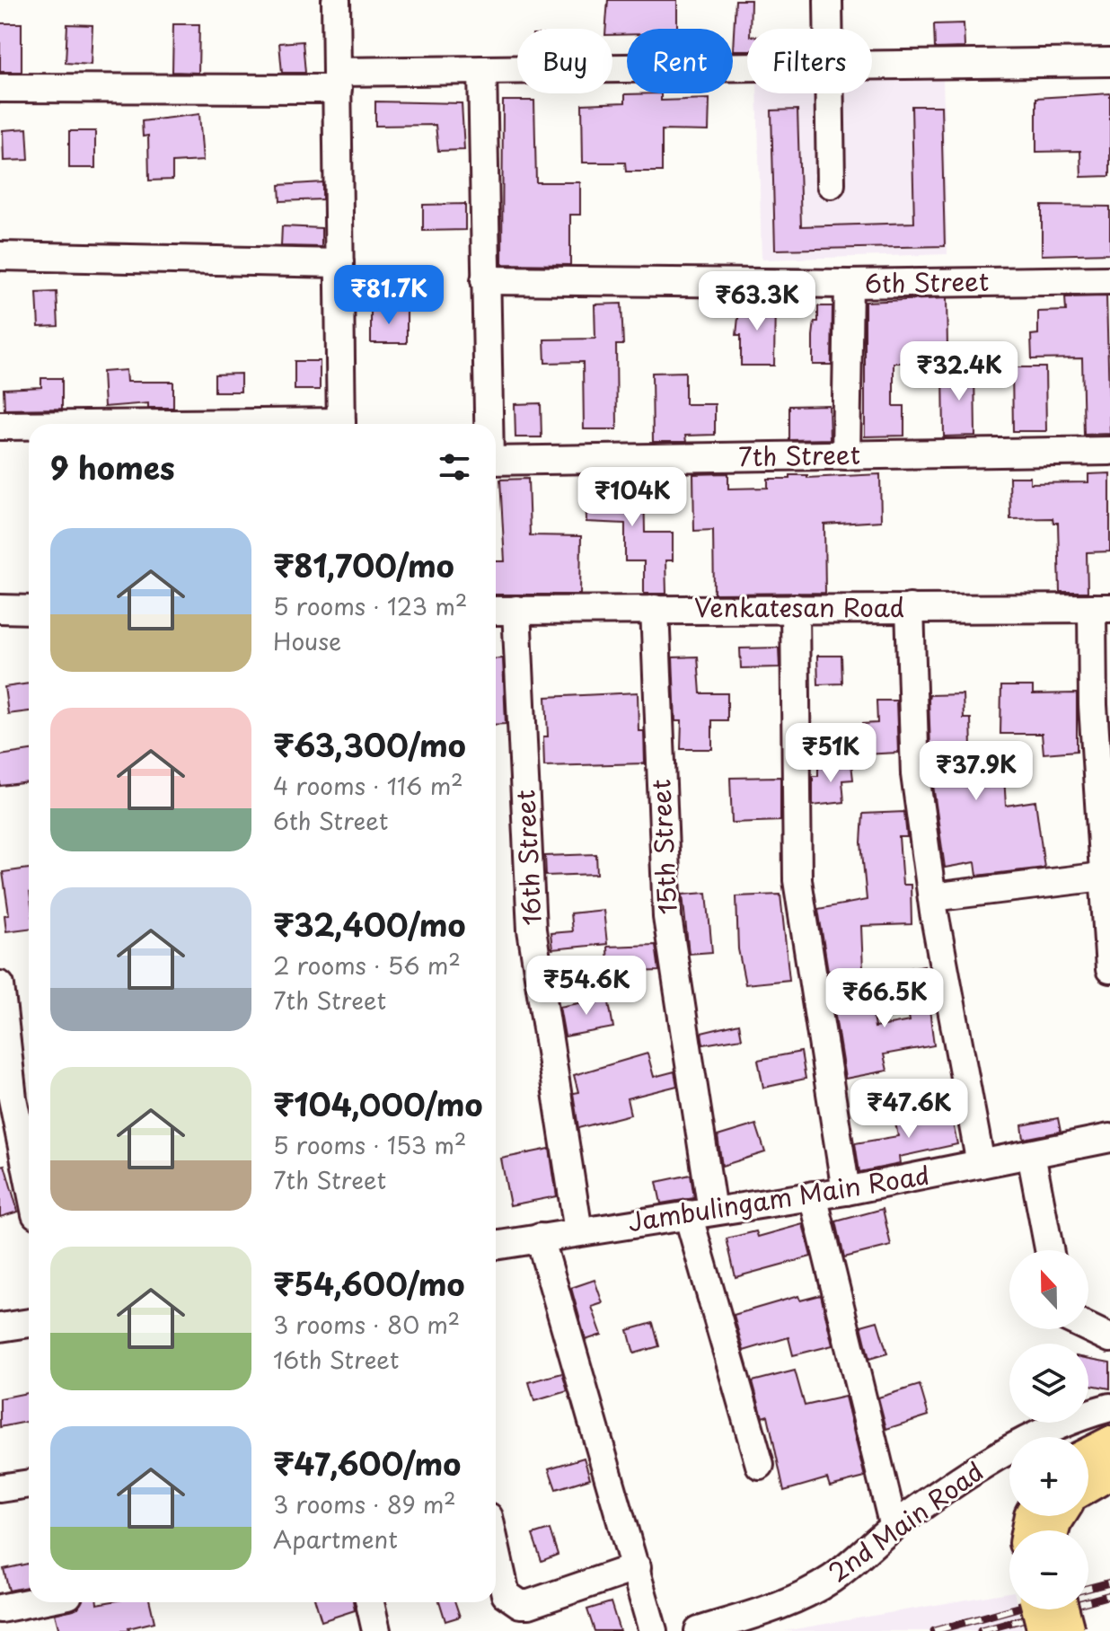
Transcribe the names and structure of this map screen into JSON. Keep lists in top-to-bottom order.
{
  "streets": {
    "street": [
      "6th Street",
      "7th Street",
      "Venkatesan Road",
      "15th Street",
      "16th Street",
      "Jambulingam Main Road",
      "2nd Main Road"
    ]
  },
  "crossings": [
    ["Venkatesan Road", "15th Street"],
    ["Venkatesan Road", "16th Street"],
    ["15th Street", "Jambulingam Main Road"],
    ["16th Street", "Jambulingam Main Road"]
  ],
  "north": "top",
  "page": {
    "chip": ["Buy", "Rent", "Filters"],
    "price": [
      "₹81.7K",
      "₹63.3K",
      "₹32.4K",
      "₹104K",
      "₹51K",
      "₹37.9K",
      "₹54.6K",
      "₹66.5K",
      "₹47.6K"
    ],
    "heading": "9 homes",
    "list": [
      {
        "name": "₹81,700/mo",
        "note": "5 rooms · 123 m² · House"
      },
      {
        "name": "₹63,300/mo",
        "note": "4 rooms · 116 m² · 6th Street"
      },
      {
        "name": "₹32,400/mo",
        "note": "2 rooms · 56 m² · 7th Street"
      },
      {
        "name": "₹104,000/mo",
        "note": "5 rooms · 153 m² · 7th Street"
      },
      {
        "name": "₹54,600/mo",
        "note": "3 rooms · 80 m² · 16th Street"
      },
      {
        "name": "₹47,600/mo",
        "note": "3 rooms · 89 m² · Apartment"
      }
    ],
    "map_buttons": ["+", "−"]
  }
}
